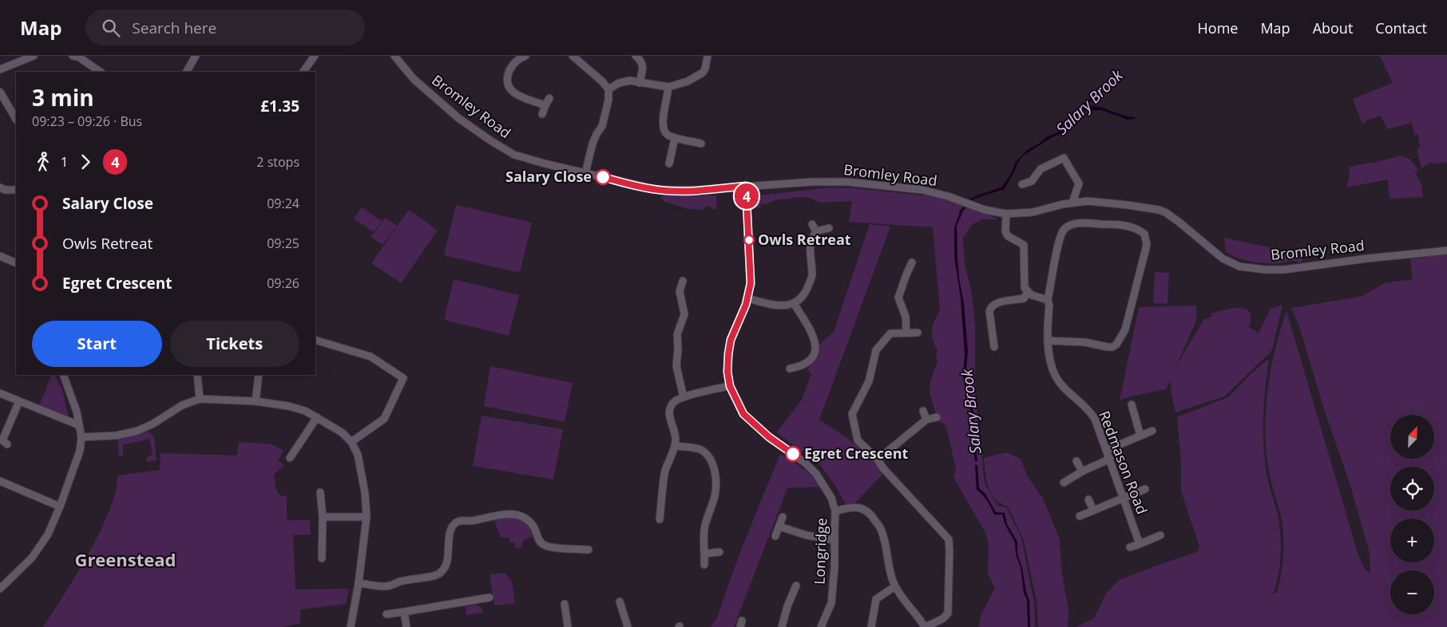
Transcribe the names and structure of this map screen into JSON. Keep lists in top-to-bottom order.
{
  "streets": {
    "street": ["Bromley Road", "Redmason Road", "Longridge"]
  },
  "crossings": [
    ["Bromley Road", "Longridge"]
  ],
  "districts": ["Greenstead"],
  "water": ["Salary Brook"],
  "places": ["Salary Close", "Owls Retreat", "Egret Crescent"],
  "lines": ["bus line 4"],
  "north": "top right",
  "page": {
    "header": "Map",
    "search": "Search here",
    "nav": [
      "Home",
      "Map",
      "About",
      "Contact"
    ],
    "on_map": "4",
    "heading": ["3 min", "09:23 – 09:26 · Bus", "£1.35"],
    "legs": ["1", "4", "2 stops"],
    "list": [
      {
        "name": "Salary Close",
        "value": "09:24"
      },
      {
        "name": "Owls Retreat",
        "value": "09:25"
      },
      {
        "name": "Egret Crescent",
        "value": "09:26"
      }
    ],
    "buttons": ["Start", "Tickets"],
    "map_buttons": ["+", "−"]
  }
}
